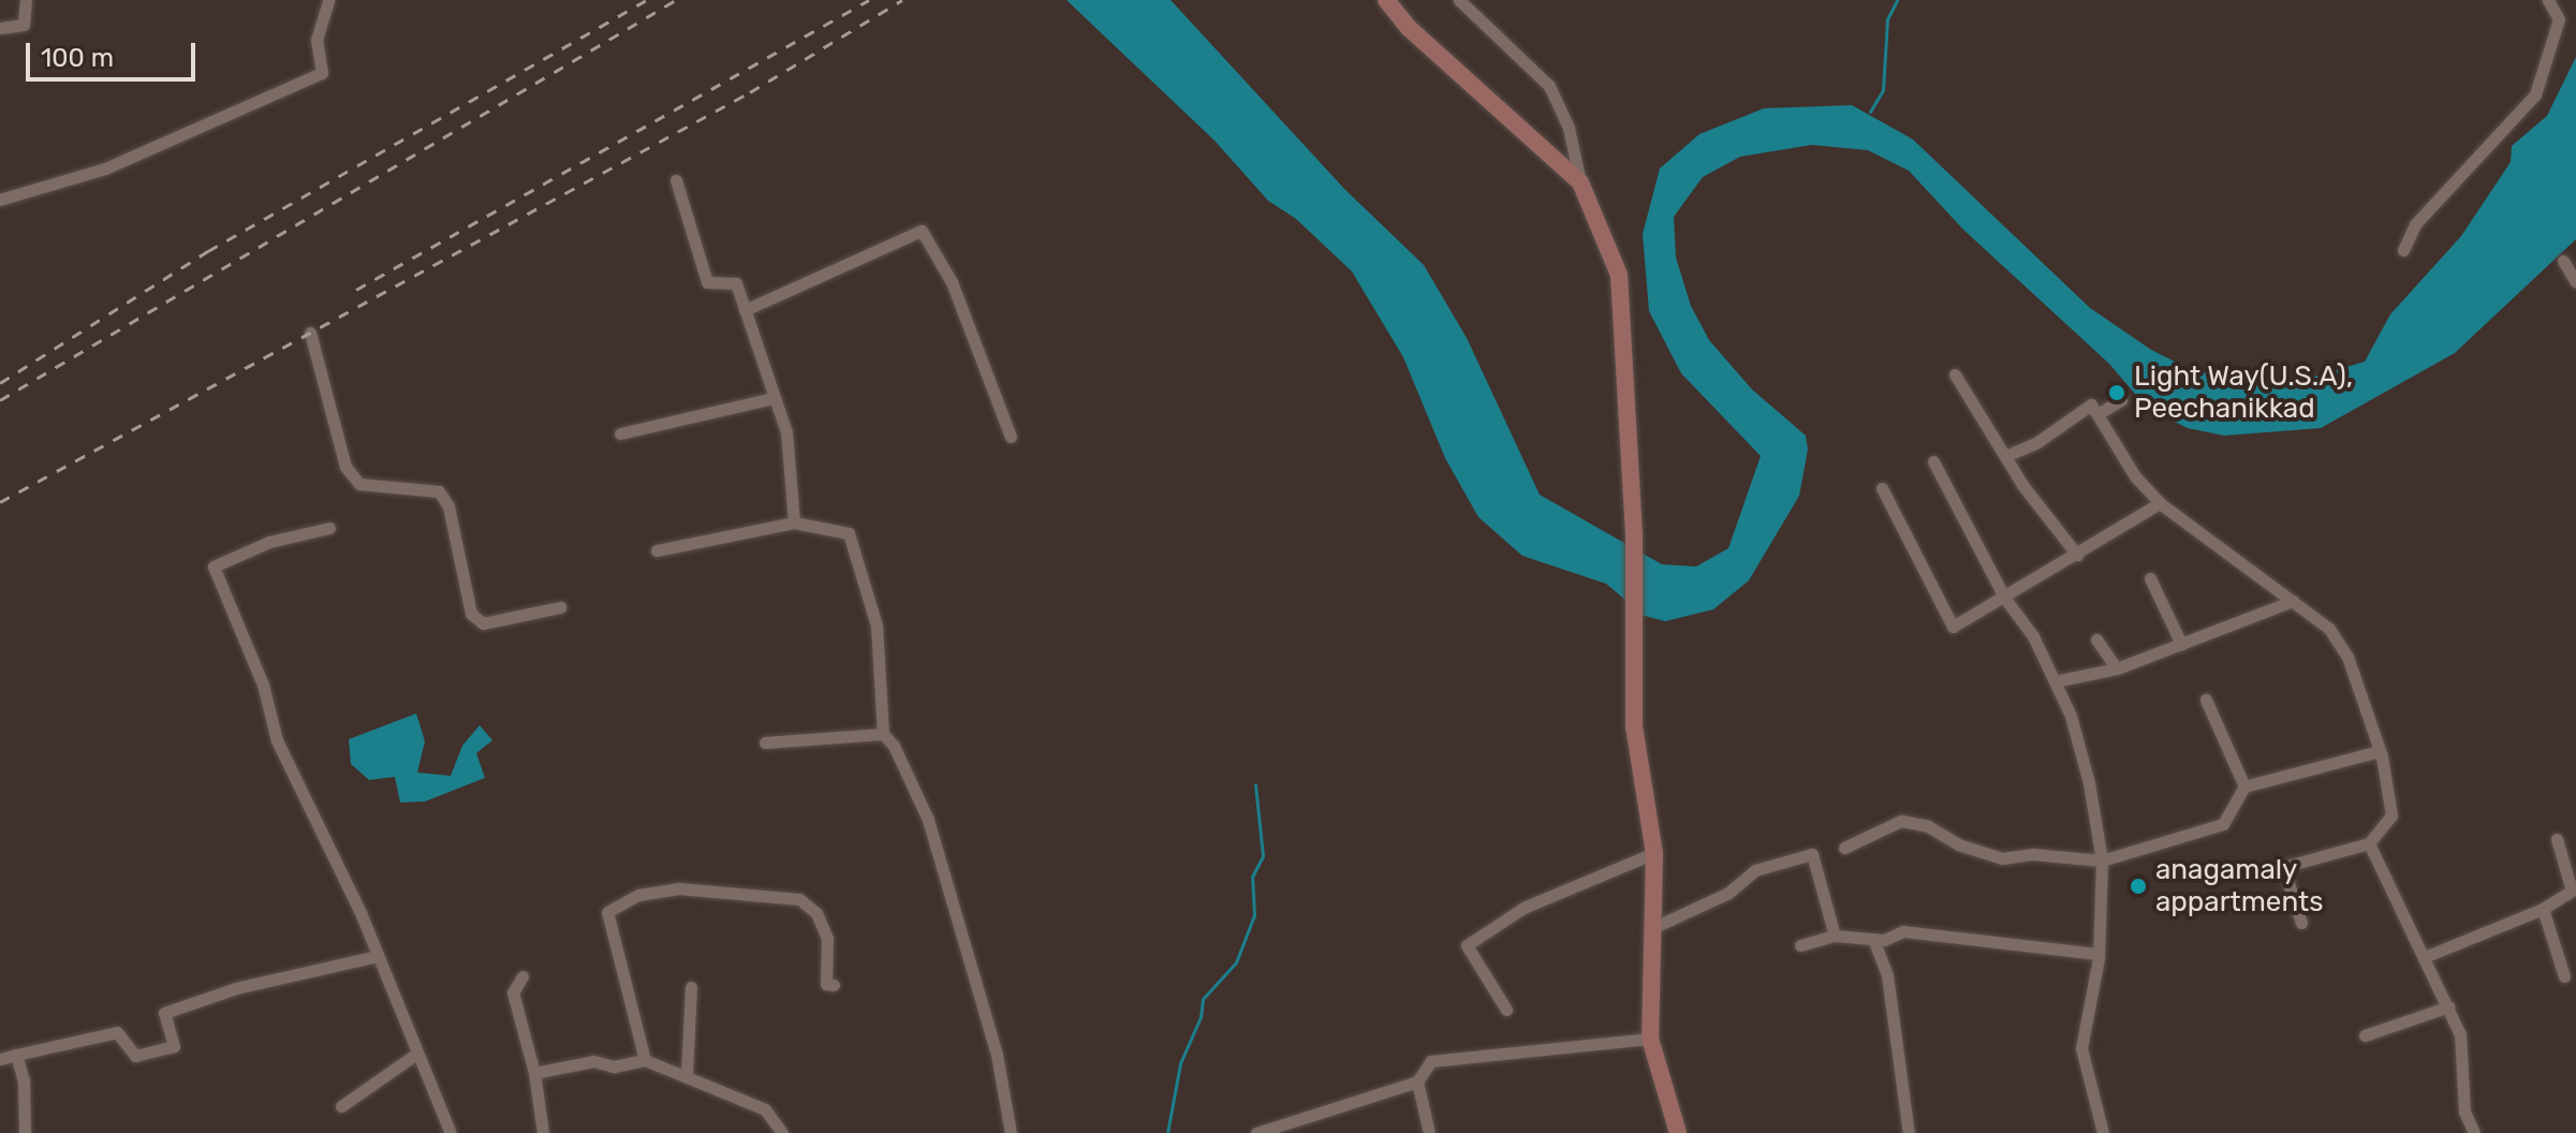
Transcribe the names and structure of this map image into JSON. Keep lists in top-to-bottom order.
{
  "places": ["Light Way(U.S.A), Peechanikkad", "anagamaly appartments"],
  "scale_bar": "100 m"
}
